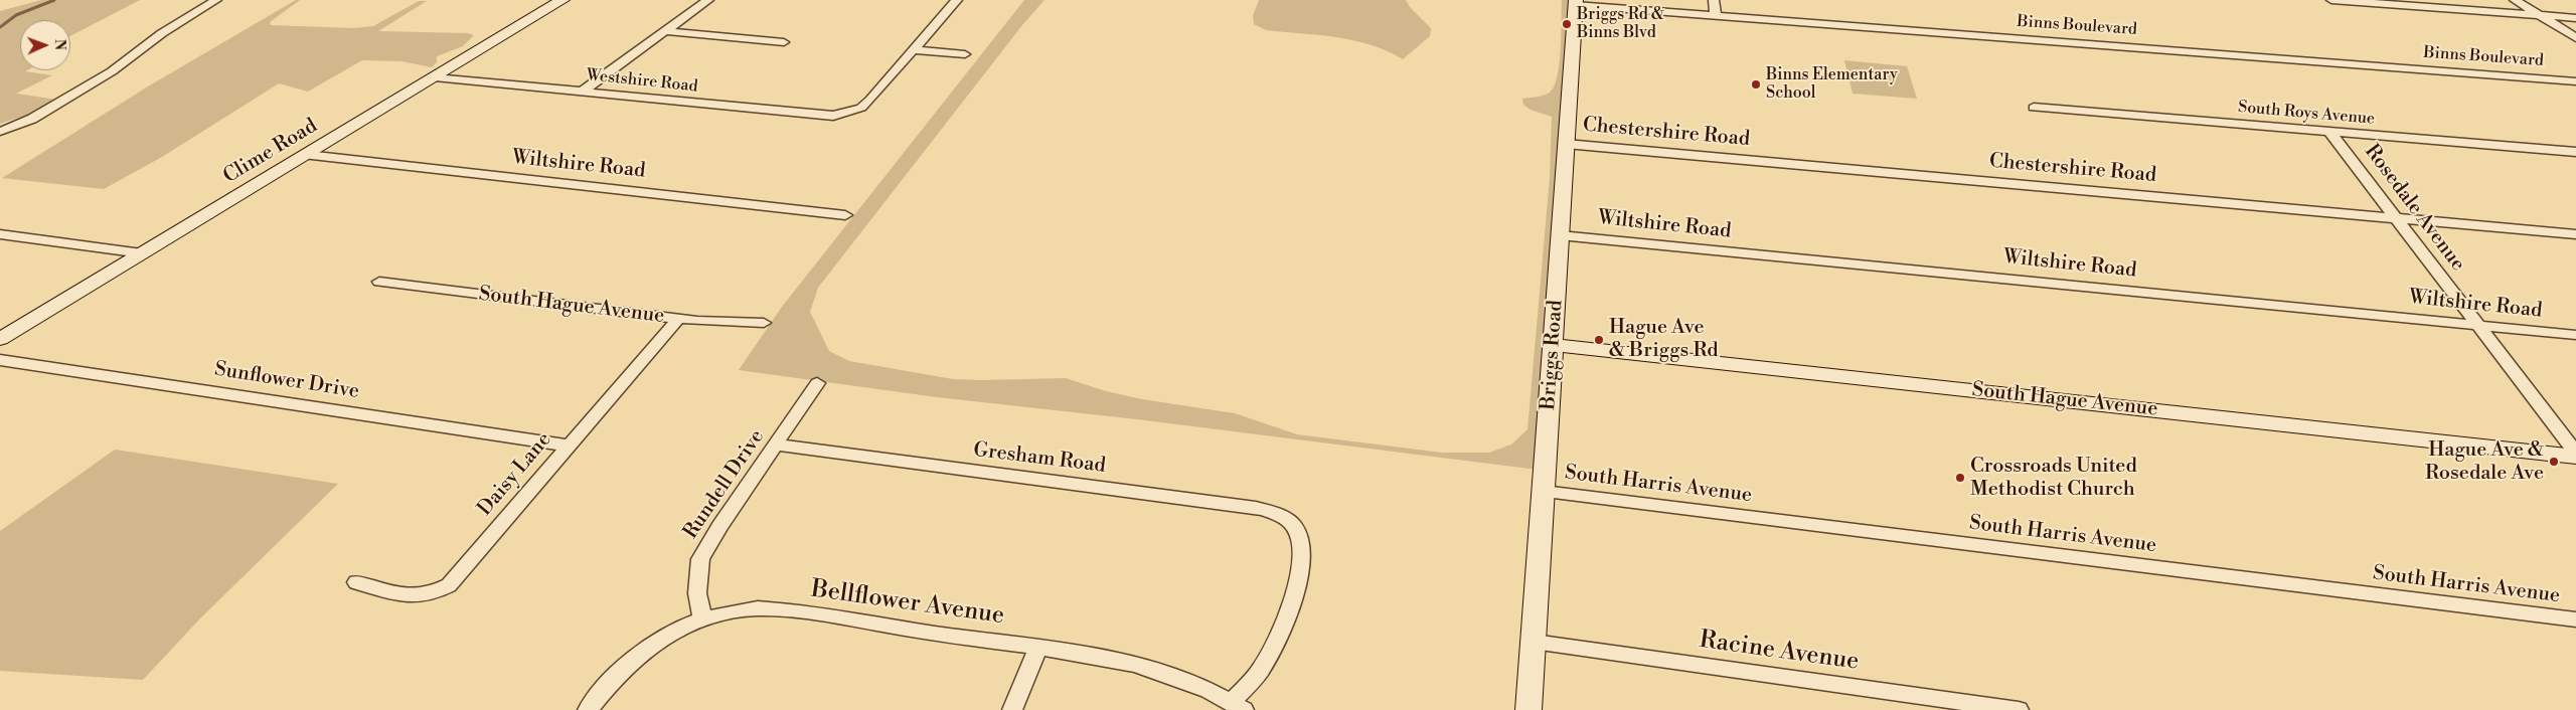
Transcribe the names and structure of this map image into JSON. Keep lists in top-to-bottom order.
{
  "streets": {
    "street": [
      "Binns Boulevard",
      "Westshire Road",
      "South Roys Avenue",
      "Chestershire Road",
      "Clime Road",
      "Wiltshire Road",
      "Rosedale Avenue",
      "South Hague Avenue",
      "Briggs Road",
      "Sunflower Drive",
      "Gresham Road",
      "Daisy Lane",
      "Rundell Drive",
      "South Harris Avenue",
      "Bellflower Avenue",
      "Racine Avenue"
    ]
  },
  "crossings": [
    ["Binns Boulevard", "Briggs Road"],
    ["Westshire Road", "Clime Road"],
    ["South Roys Avenue", "Rosedale Avenue"],
    ["Chestershire Road", "Rosedale Avenue"],
    ["Chestershire Road", "Briggs Road"],
    ["Clime Road", "Wiltshire Road"],
    ["Wiltshire Road", "Rosedale Avenue"],
    ["Wiltshire Road", "Briggs Road"],
    ["Rosedale Avenue", "South Hague Avenue"],
    ["South Hague Avenue", "Briggs Road"],
    ["South Hague Avenue", "Daisy Lane"],
    ["Briggs Road", "South Harris Avenue"],
    ["Briggs Road", "Racine Avenue"],
    ["Sunflower Drive", "Daisy Lane"],
    ["Gresham Road", "Rundell Drive"],
    ["Gresham Road", "Bellflower Avenue"],
    ["Rundell Drive", "Bellflower Avenue"]
  ],
  "places": [
    "Briggs Rd & Binns Blvd",
    "Binns Elementary School",
    "Hague Ave & Briggs Rd",
    "Hague Ave & Rosedale Ave",
    "Crossroads United Methodist Church"
  ],
  "north": "right"
}
